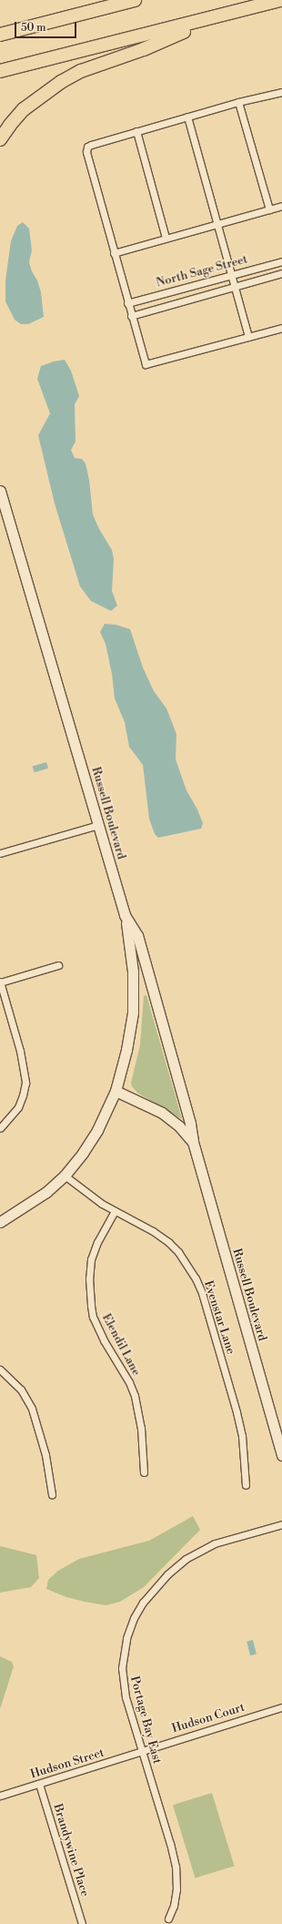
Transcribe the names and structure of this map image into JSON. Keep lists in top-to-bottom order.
{
  "streets": {
    "main road": ["Russell Boulevard"],
    "street": [
      "North Sage Street",
      "Evenstar Lane",
      "Elendil Lane",
      "Hudson Court",
      "Portage Bay East",
      "Hudson Street",
      "Brandywine Place"
    ]
  },
  "crossings": [
    ["Evenstar Lane", "Elendil Lane"],
    ["Hudson Court", "Portage Bay East"],
    ["Hudson Court", "Hudson Street"],
    ["Portage Bay East", "Hudson Street"],
    ["Hudson Street", "Brandywine Place"]
  ],
  "scale_bar": "50 m"
}
